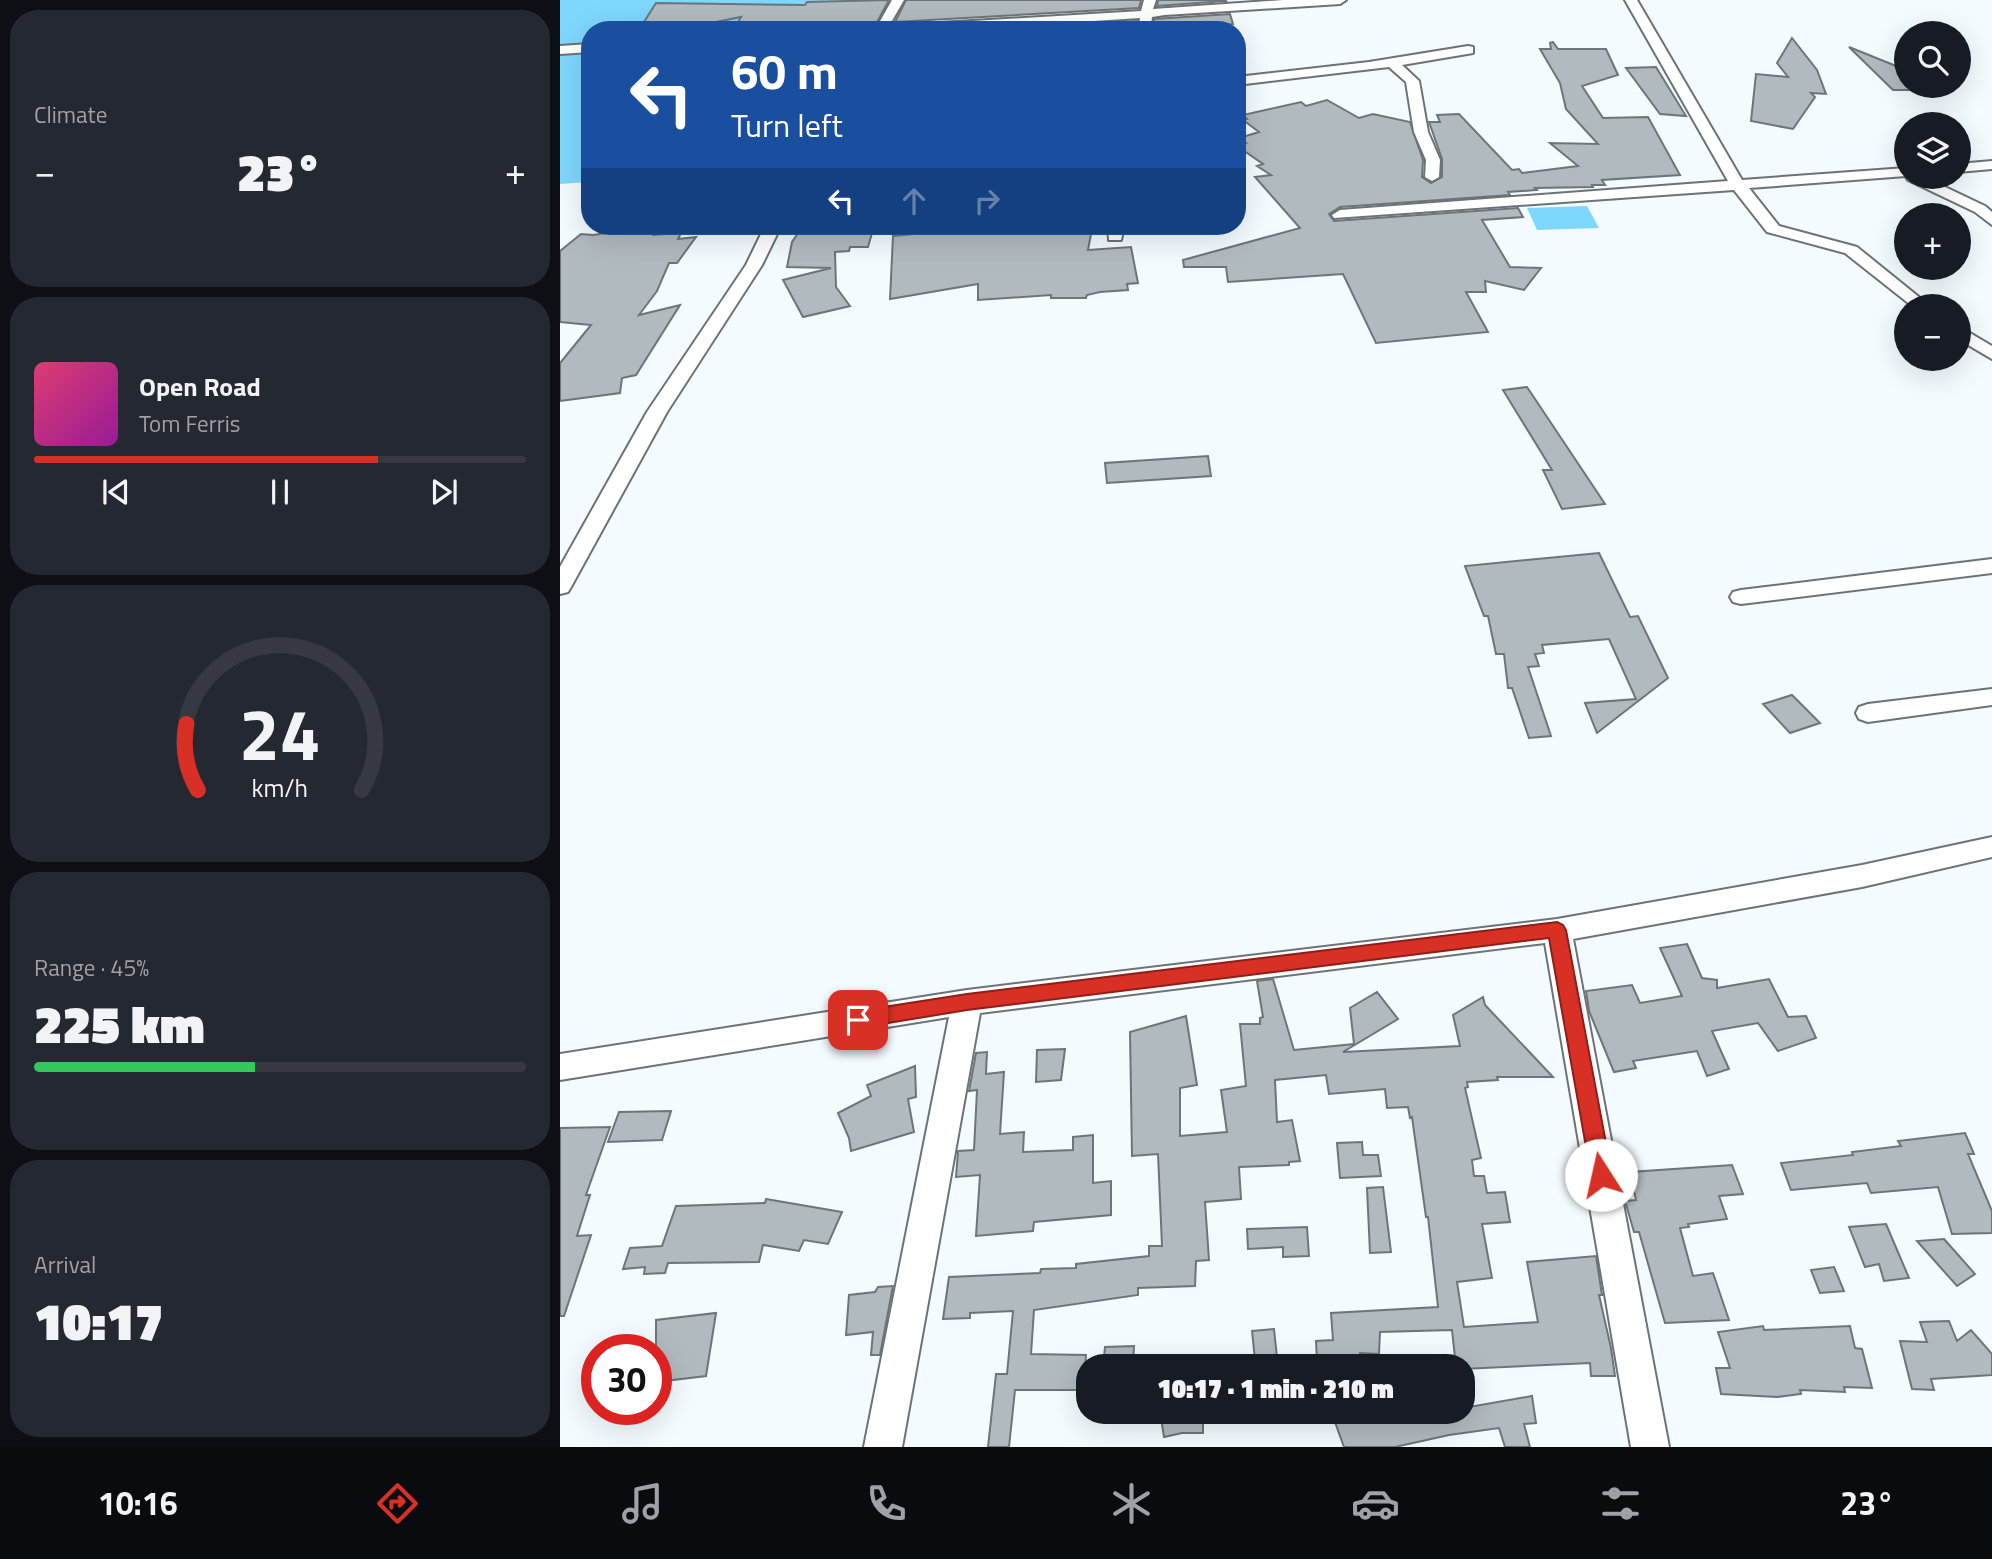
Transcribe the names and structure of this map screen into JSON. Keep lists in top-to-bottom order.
{
  "page": {
    "tile": [
      "Climate",
      ["Range · 45%", "225 km"],
      ["Arrival", "10:17"]
    ],
    "map_buttons": ["+", "−"],
    "turn": ["60 m", "Turn left"],
    "heat": ["−", "23°", "+"],
    "song": ["Open Road", "Tom Ferris"],
    "limit": "30",
    "trip": "10:17 · 1 min · 210 m",
    "tabs": ["10:16", "23°"],
    "gauge": ["24", "km/h"]
  }
}
